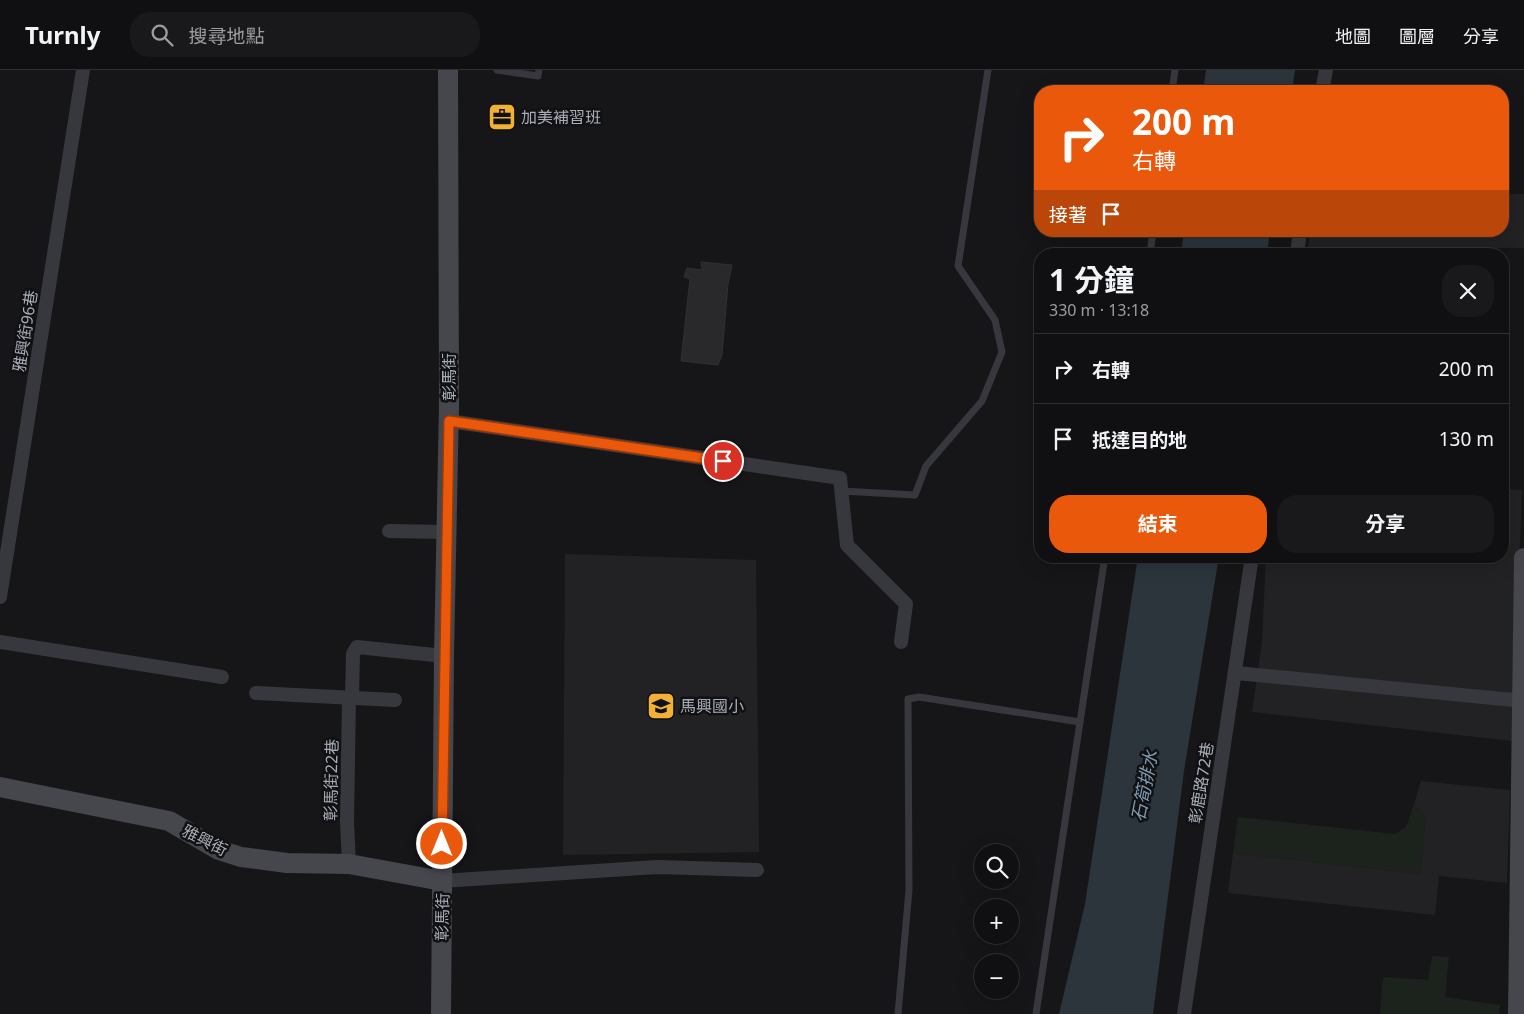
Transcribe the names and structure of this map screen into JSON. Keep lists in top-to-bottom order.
{
  "streets": {
    "street": [
      "雅興街96巷",
      "彰馬街",
      "彰馬街22巷",
      "彰鹿路72巷",
      "雅興街"
    ]
  },
  "crossings": [
    ["彰馬街", "彰馬街22巷"],
    ["彰馬街", "雅興街"],
    ["彰馬街22巷", "雅興街"]
  ],
  "water": ["石筍排水"],
  "places": {
    "office": ["加美補習班"],
    "school or university": ["馬興國小"]
  },
  "page": {
    "header": "Turnly",
    "search": "搜尋地點",
    "nav": ["地圖", "圖層", "分享"],
    "turn": ["200 m", "右轉"],
    "then": "接著",
    "heading": ["1 分鐘", "330 m · 13:18"],
    "list": [
      {
        "name": "右轉",
        "value": "200 m"
      },
      {
        "name": "抵達目的地",
        "value": "130 m"
      }
    ],
    "buttons": ["結束", "分享"],
    "map_buttons": ["+", "−"]
  }
}
